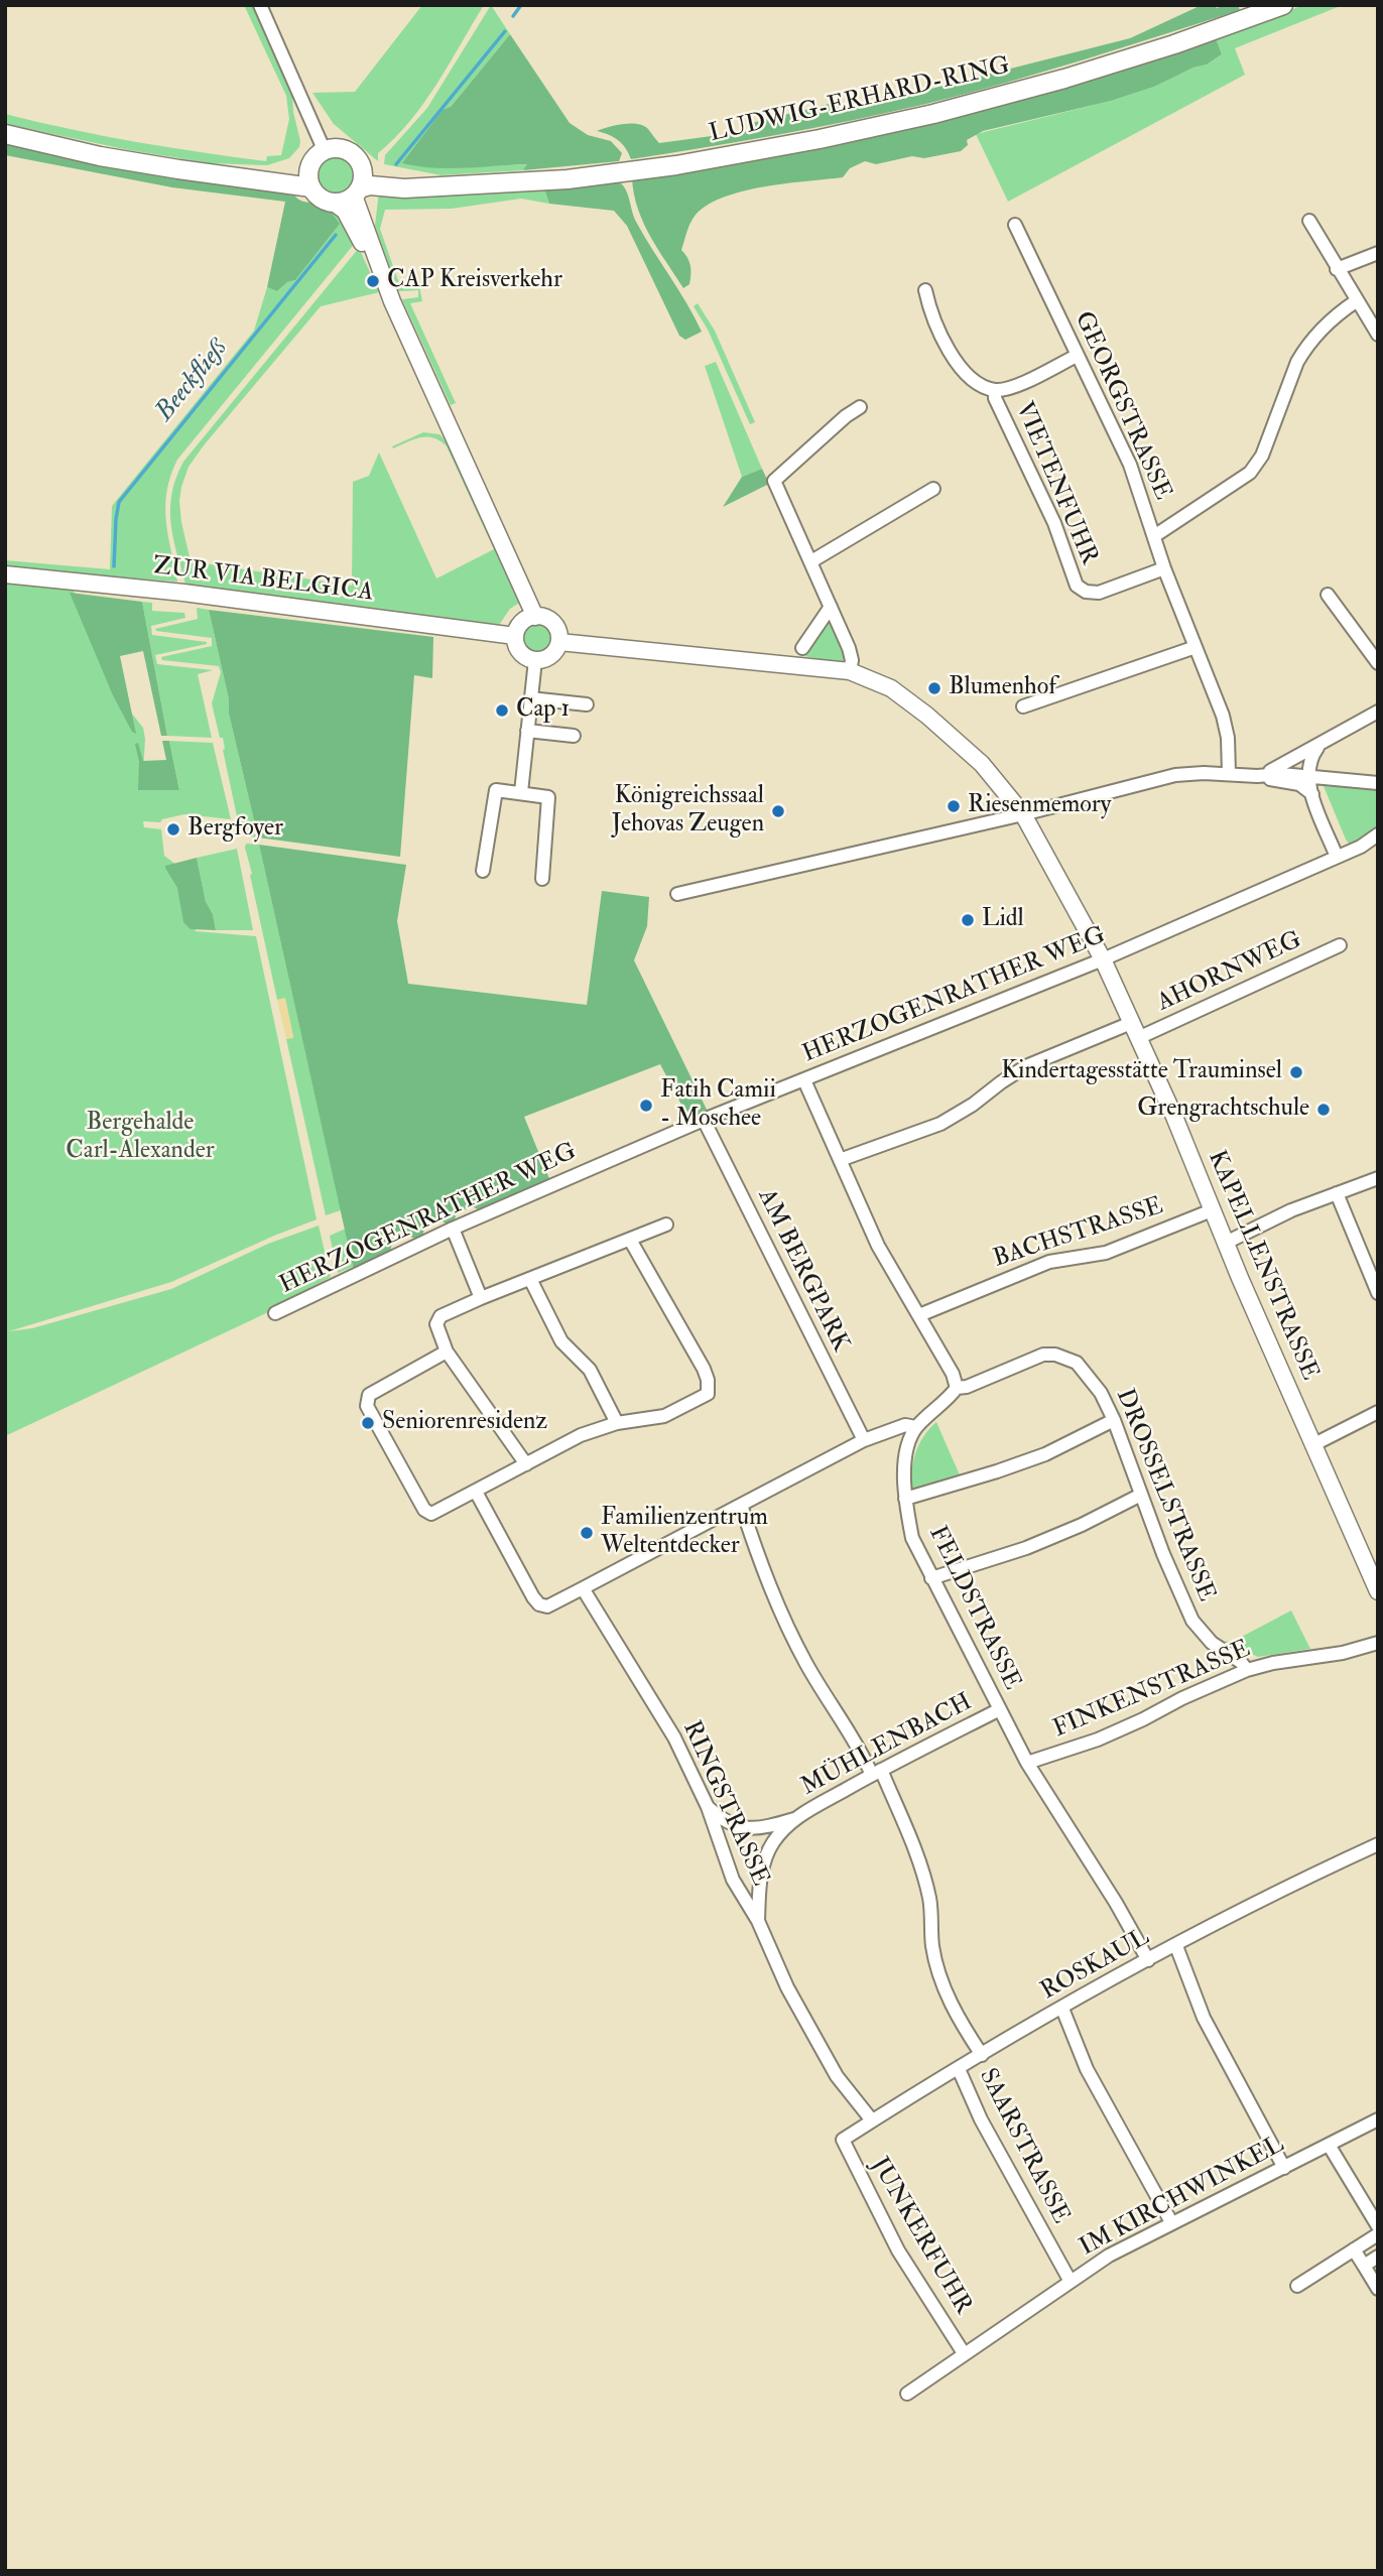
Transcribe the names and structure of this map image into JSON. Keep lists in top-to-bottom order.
{
  "streets": {
    "main road": ["LUDWIG-ERHARD-RING"],
    "street": [
      "GEORGSTRASSE",
      "VIETENFUHR",
      "ZUR VIA BELGICA",
      "AHORNWEG",
      "HERZOGENRATHER WEG",
      "BACHSTRASSE",
      "KAPELLENSTRASSE",
      "AM BERGPARK",
      "DROSSELSTRASSE",
      "FELDSTRASSE",
      "FINKENSTRASSE",
      "MÜHLENBACH",
      "RINGSTRASSE",
      "ROSKAUL",
      "SAARSTRASSE",
      "IM KIRCHWINKEL",
      "JUNKERFUHR"
    ]
  },
  "crossings": [
    ["GEORGSTRASSE", "VIETENFUHR"],
    ["ZUR VIA BELGICA", "KAPELLENSTRASSE"],
    ["AHORNWEG", "KAPELLENSTRASSE"],
    ["HERZOGENRATHER WEG", "KAPELLENSTRASSE"],
    ["HERZOGENRATHER WEG", "AM BERGPARK"],
    ["BACHSTRASSE", "KAPELLENSTRASSE"],
    ["DROSSELSTRASSE", "FINKENSTRASSE"],
    ["FELDSTRASSE", "FINKENSTRASSE"],
    ["FELDSTRASSE", "MÜHLENBACH"],
    ["FELDSTRASSE", "ROSKAUL"],
    ["MÜHLENBACH", "RINGSTRASSE"],
    ["RINGSTRASSE", "ROSKAUL"],
    ["ROSKAUL", "SAARSTRASSE"],
    ["ROSKAUL", "JUNKERFUHR"],
    ["SAARSTRASSE", "IM KIRCHWINKEL"],
    ["IM KIRCHWINKEL", "JUNKERFUHR"]
  ],
  "water": ["Beeckfließ"],
  "parks": ["Bergehalde Carl-Alexander"],
  "places": [
    "CAP Kreisverkehr",
    "Blumenhof",
    "Cap 1",
    "Riesenmemory",
    "Königreichssaal Jehovas Zeugen",
    "Bergfoyer",
    "Lidl",
    "Kindertagesstätte Trauminsel",
    "Fatih Camii - Moschee",
    "Grengrachtschule",
    "Seniorenresidenz",
    "Familienzentrum Weltentdecker"
  ]
}
